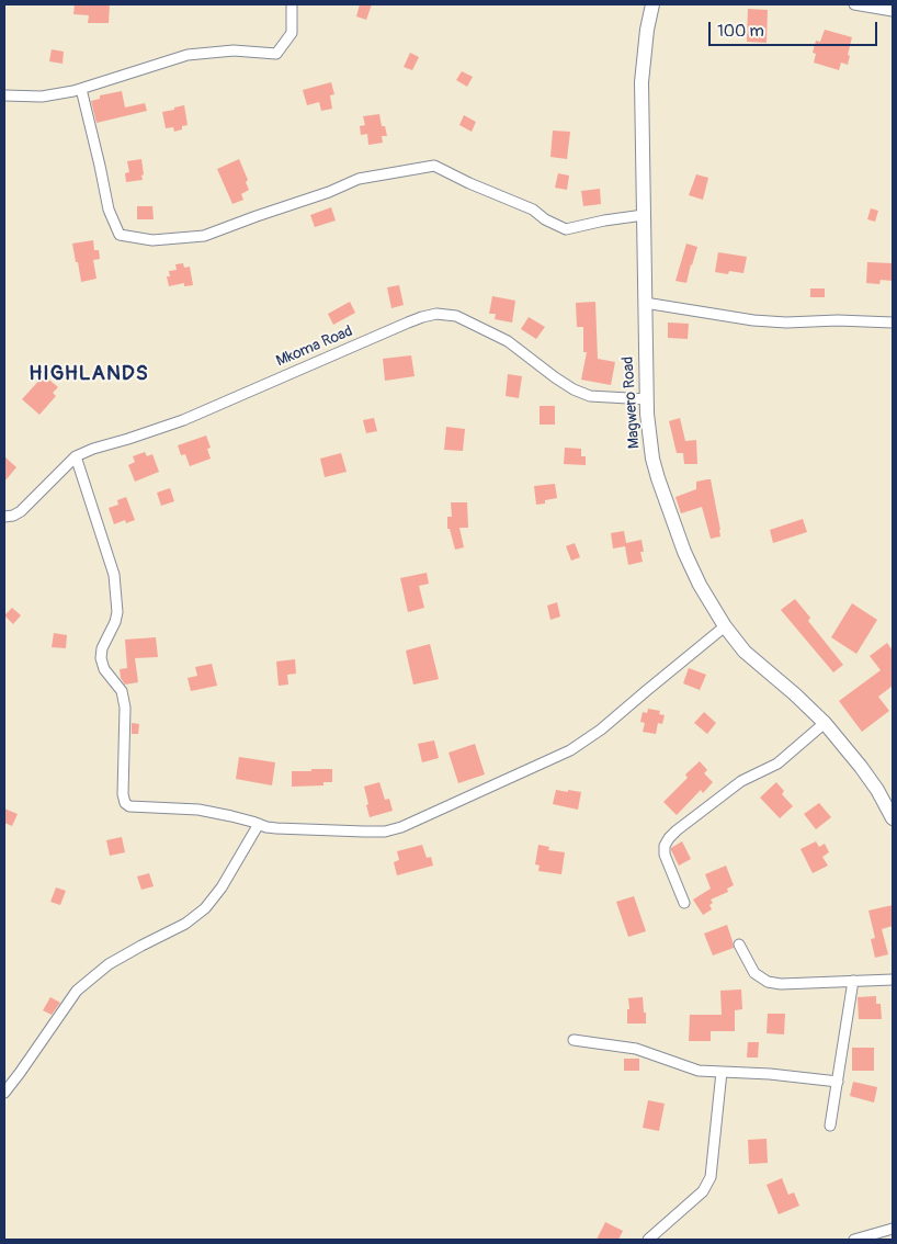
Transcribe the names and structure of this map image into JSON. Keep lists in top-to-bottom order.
{
  "streets": {
    "street": ["Mkoma Road", "Magwero Road"]
  },
  "crossings": [
    ["Mkoma Road", "Magwero Road"]
  ],
  "districts": ["HIGHLANDS"],
  "scale_bar": "100 m"
}
